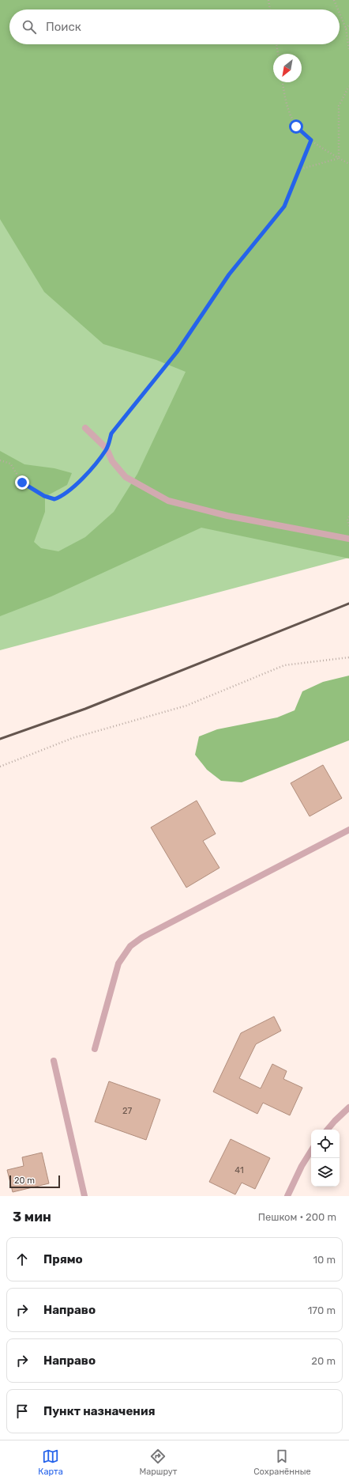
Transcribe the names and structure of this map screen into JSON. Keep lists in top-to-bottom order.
{
  "house_numbers": ["27", "41"],
  "scale_bar": "20 m",
  "north": "bottom left",
  "page": {
    "search": "Поиск",
    "scale": "20 m",
    "heading": ["3 мин", "Пешком · 200 m"],
    "list": [
      ["Прямо", "10 m"],
      ["Направо", "170 m"],
      ["Направо", "20 m"],
      "Пункт назначения"
    ],
    "nav": ["Карта", "Маршрут", "Сохранённые"]
  }
}
